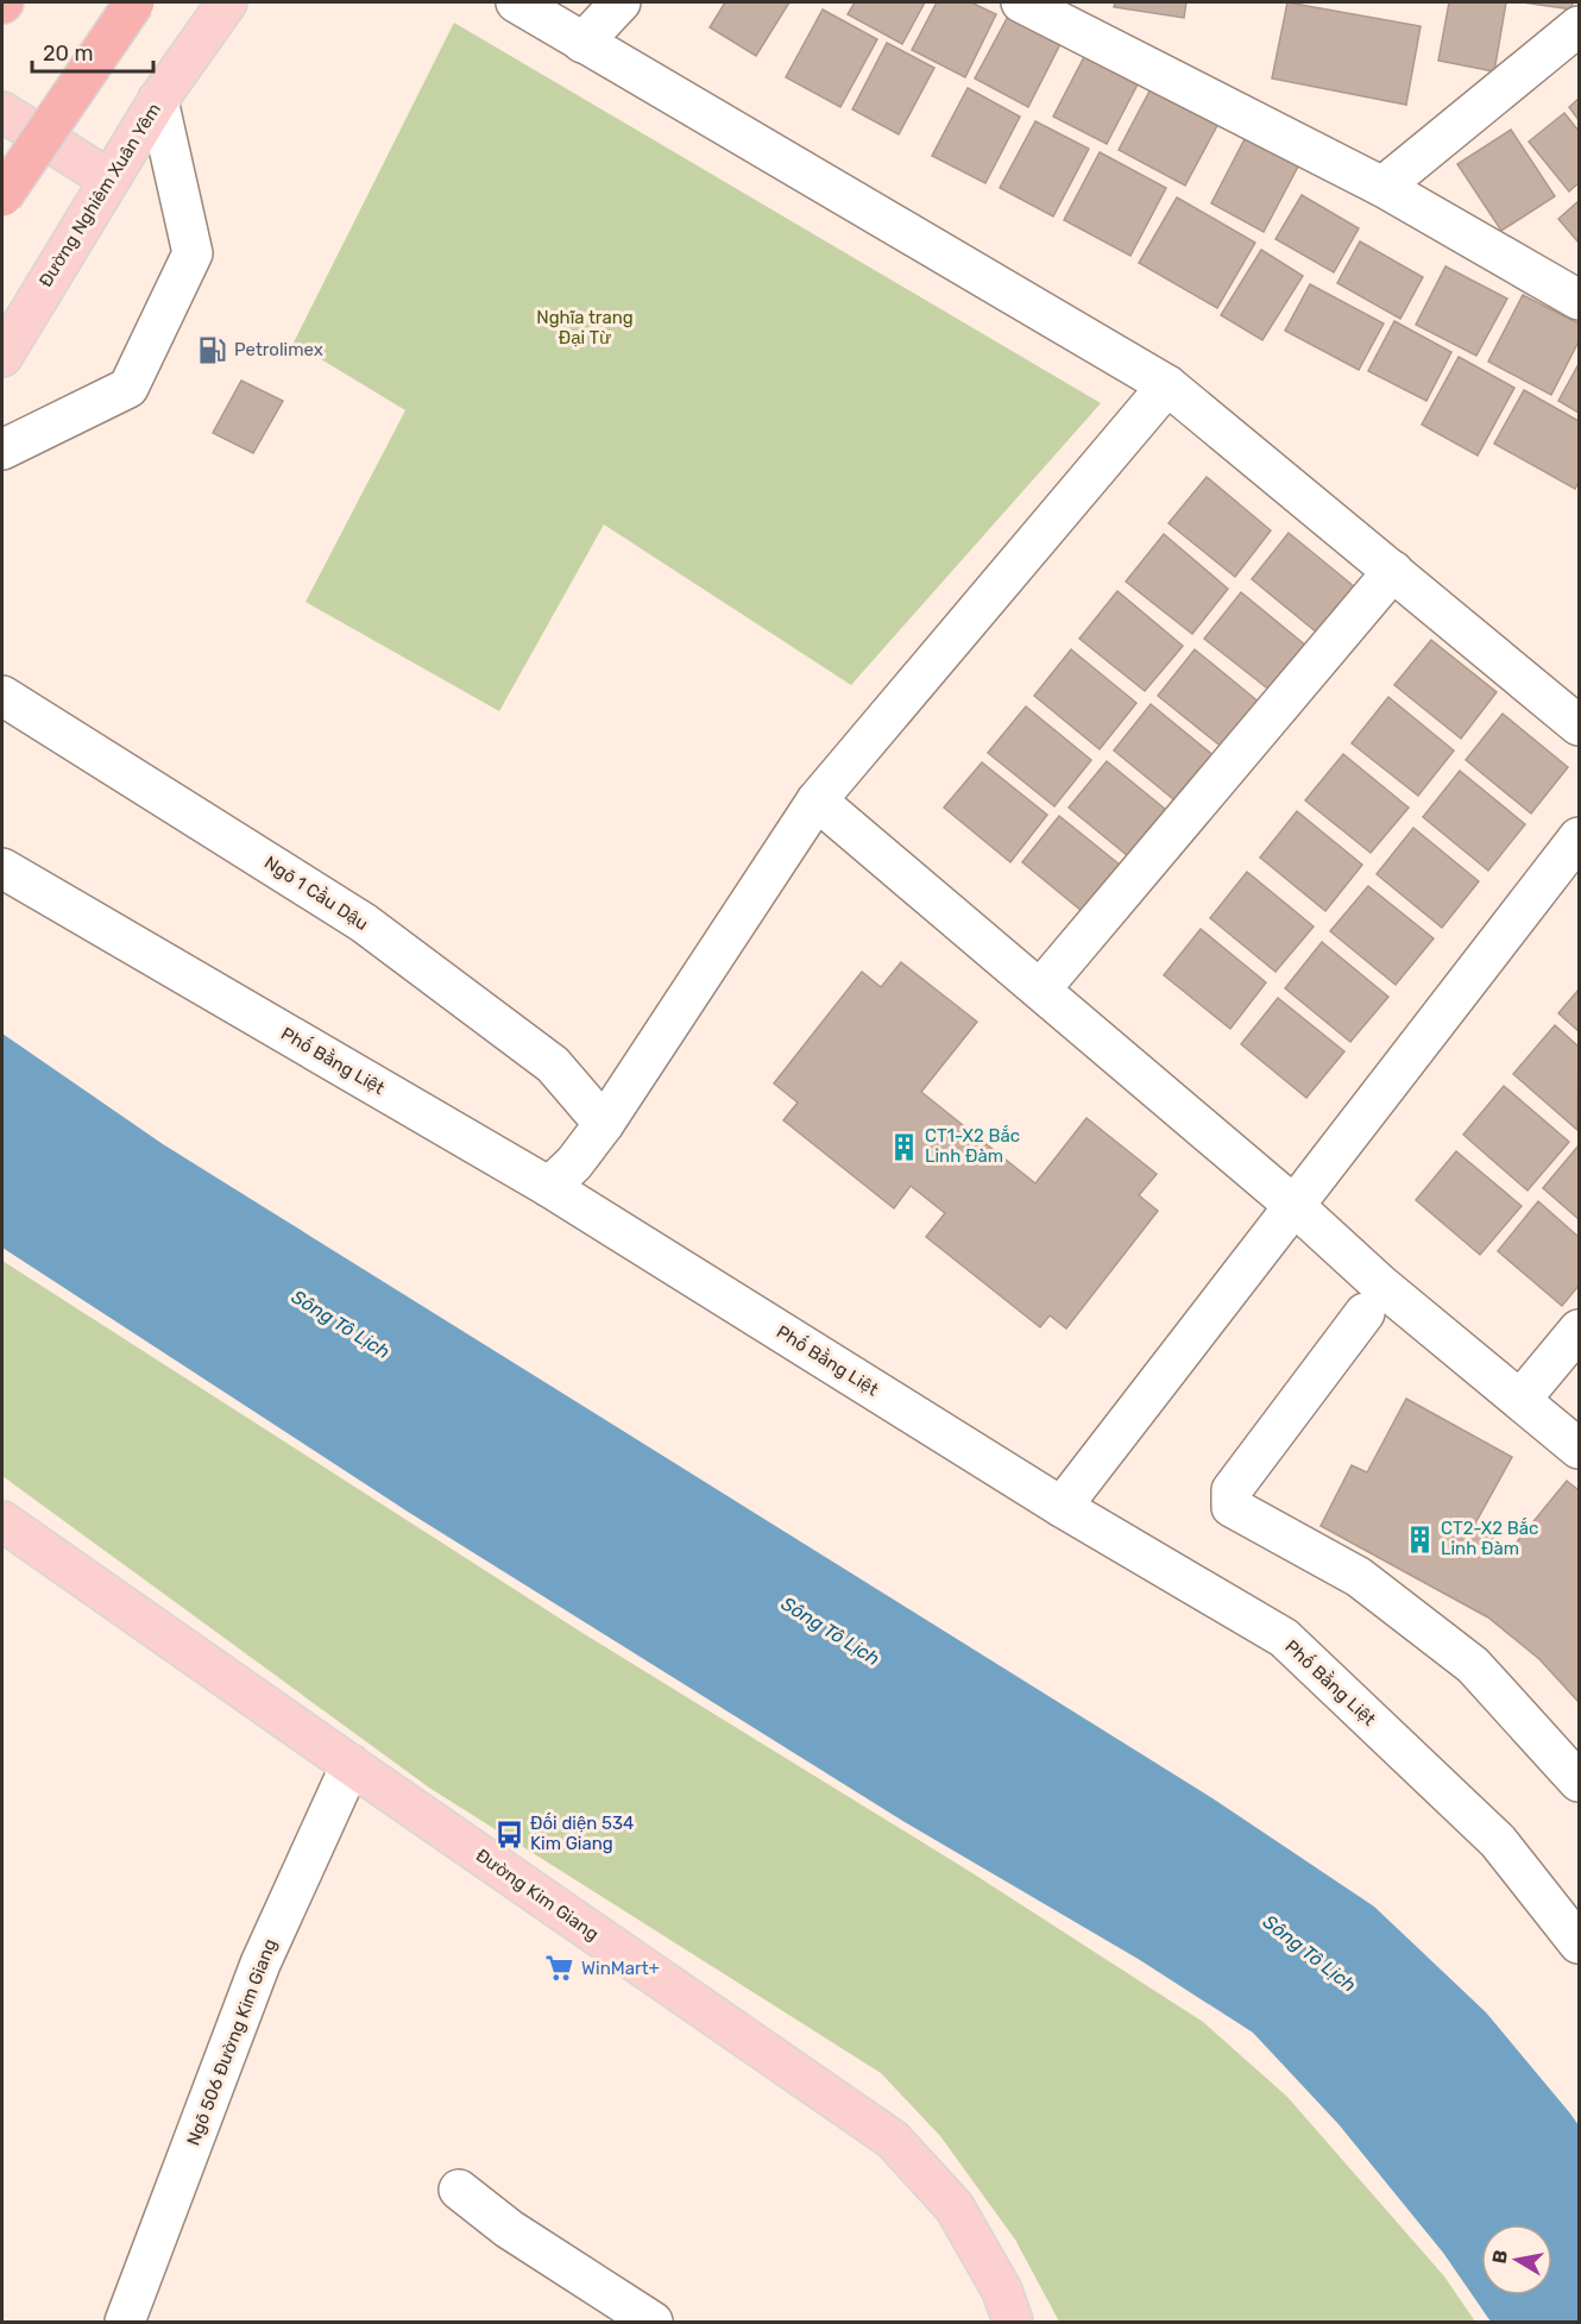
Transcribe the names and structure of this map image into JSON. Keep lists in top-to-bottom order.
{
  "streets": {
    "main road": ["Đường Nghiêm Xuân Yêm", "Đường Kim Giang"],
    "street": ["Ngõ 1 Cầu Dậu", "Phố Bằng Liệt", "Ngõ 506 Đường Kim Giang"]
  },
  "crossings": [
    ["Đường Kim Giang", "Ngõ 506 Đường Kim Giang"]
  ],
  "water": ["Sông Tô Lịch"],
  "parks": ["Nghĩa trang Đại Từ"],
  "places": {
    "fuel station": ["Petrolimex"],
    "building": ["CT1-X2 Bắc Linh Đàm", "CT2-X2 Bắc Linh Đàm"],
    "bus stop": ["Đối diện 534 Kim Giang"],
    "supermarket": ["WinMart+"]
  },
  "scale_bar": "20 m",
  "north": "left"
}
